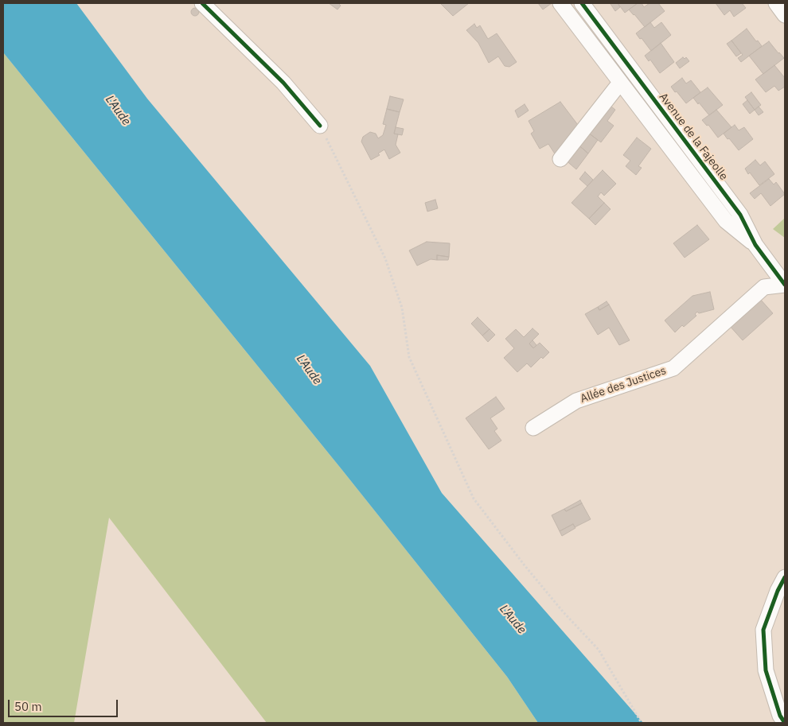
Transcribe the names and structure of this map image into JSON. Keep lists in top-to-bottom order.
{
  "streets": {
    "street": ["Avenue de la Fajeolle", "Allée des Justices"]
  },
  "crossings": [
    ["Avenue de la Fajeolle", "Allée des Justices"]
  ],
  "water": ["L'Aude"],
  "scale_bar": "50 m"
}
